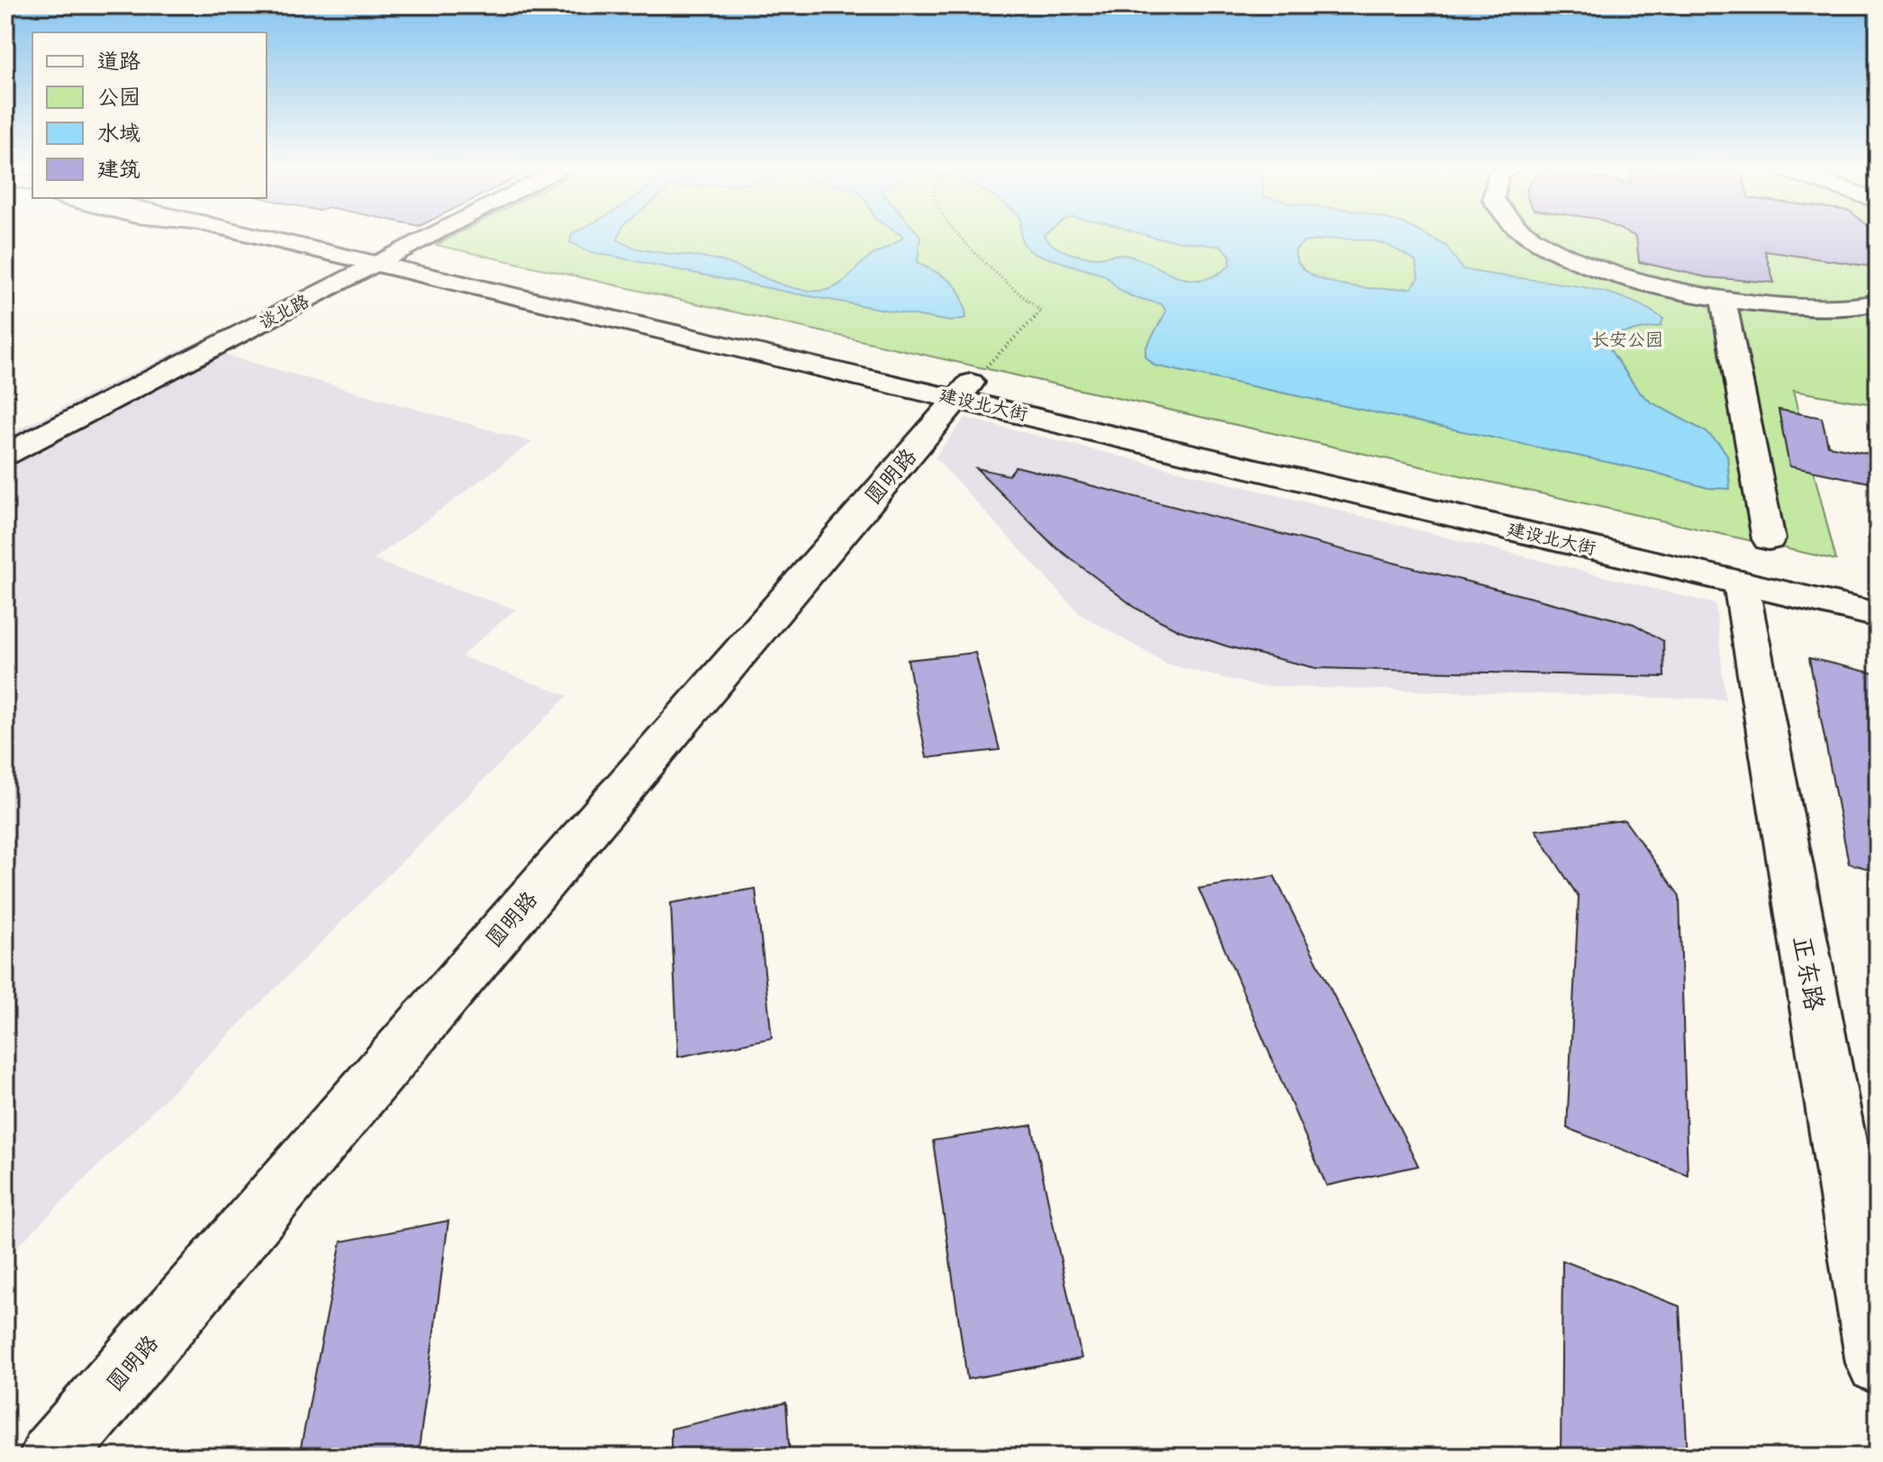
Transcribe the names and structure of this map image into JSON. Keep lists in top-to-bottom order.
{
  "streets": {
    "street": [
      "谈北路",
      "建设北大街",
      "圆明路",
      "正东路"
    ]
  },
  "crossings": [
    ["谈北路", "建设北大街"],
    ["建设北大街", "圆明路"],
    ["建设北大街", "正东路"]
  ],
  "parks": ["长安公园"],
  "legend": [
    "道路",
    "公园",
    "水域",
    "建筑"
  ]
}
